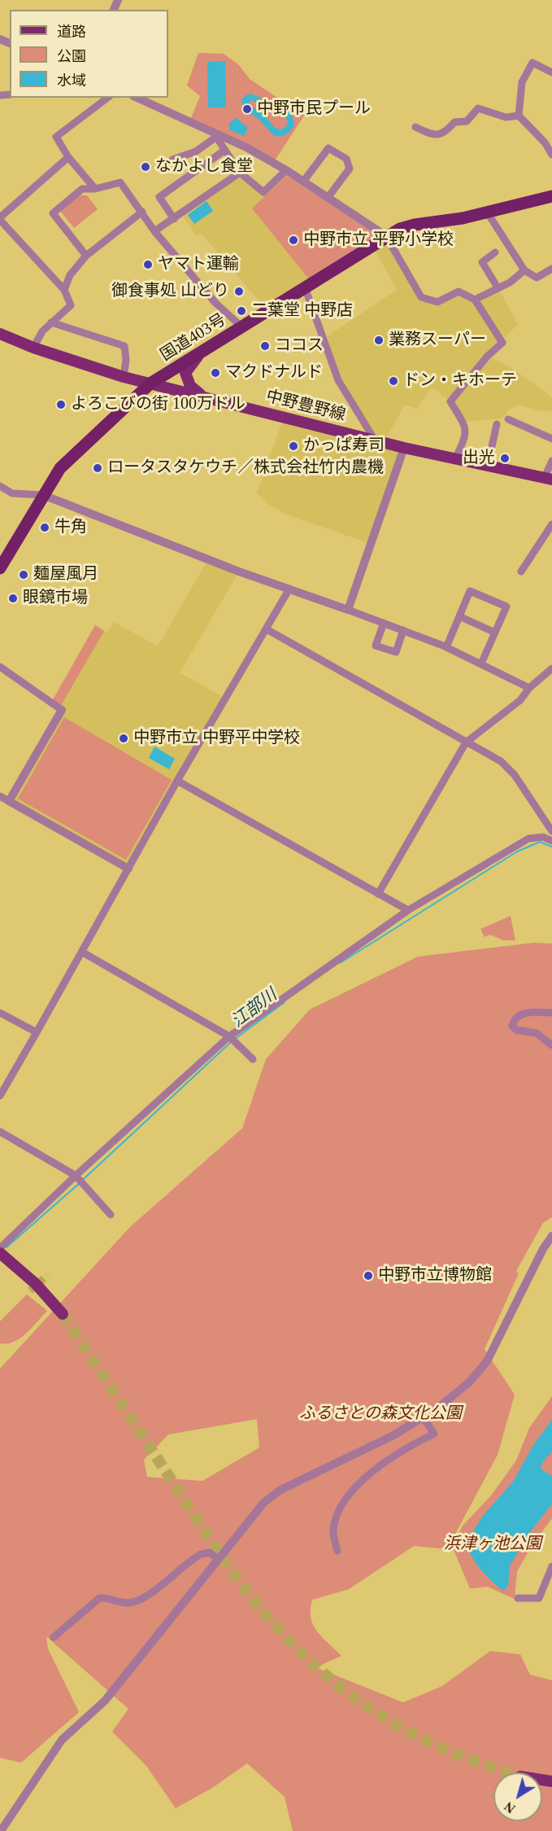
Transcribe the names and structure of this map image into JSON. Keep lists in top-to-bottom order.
{
  "streets": {
    "highway": ["国道403号"],
    "main road": ["中野豊野線"]
  },
  "crossings": [
    ["国道403号", "中野豊野線"]
  ],
  "water": ["江部川"],
  "parks": ["ふるさとの森文化公園", "浜津ヶ池公園"],
  "places": [
    "中野市民プール",
    "なかよし食堂",
    "中野市立 平野小学校",
    "ヤマト運輸",
    "御食事処 山どり",
    "二葉堂 中野店",
    "業務スーパー",
    "ココス",
    "マクドナルド",
    "ドン・キホーテ",
    "よろこびの街 100万ドル",
    "かっぱ寿司",
    "出光",
    "ロータスタケウチ／株式会社竹内農機",
    "牛角",
    "麺屋風月",
    "眼鏡市場",
    "中野市立 中野平中学校",
    "中野市立博物館"
  ],
  "legend": ["道路", "公園", "水域"],
  "north": "bottom left"
}
